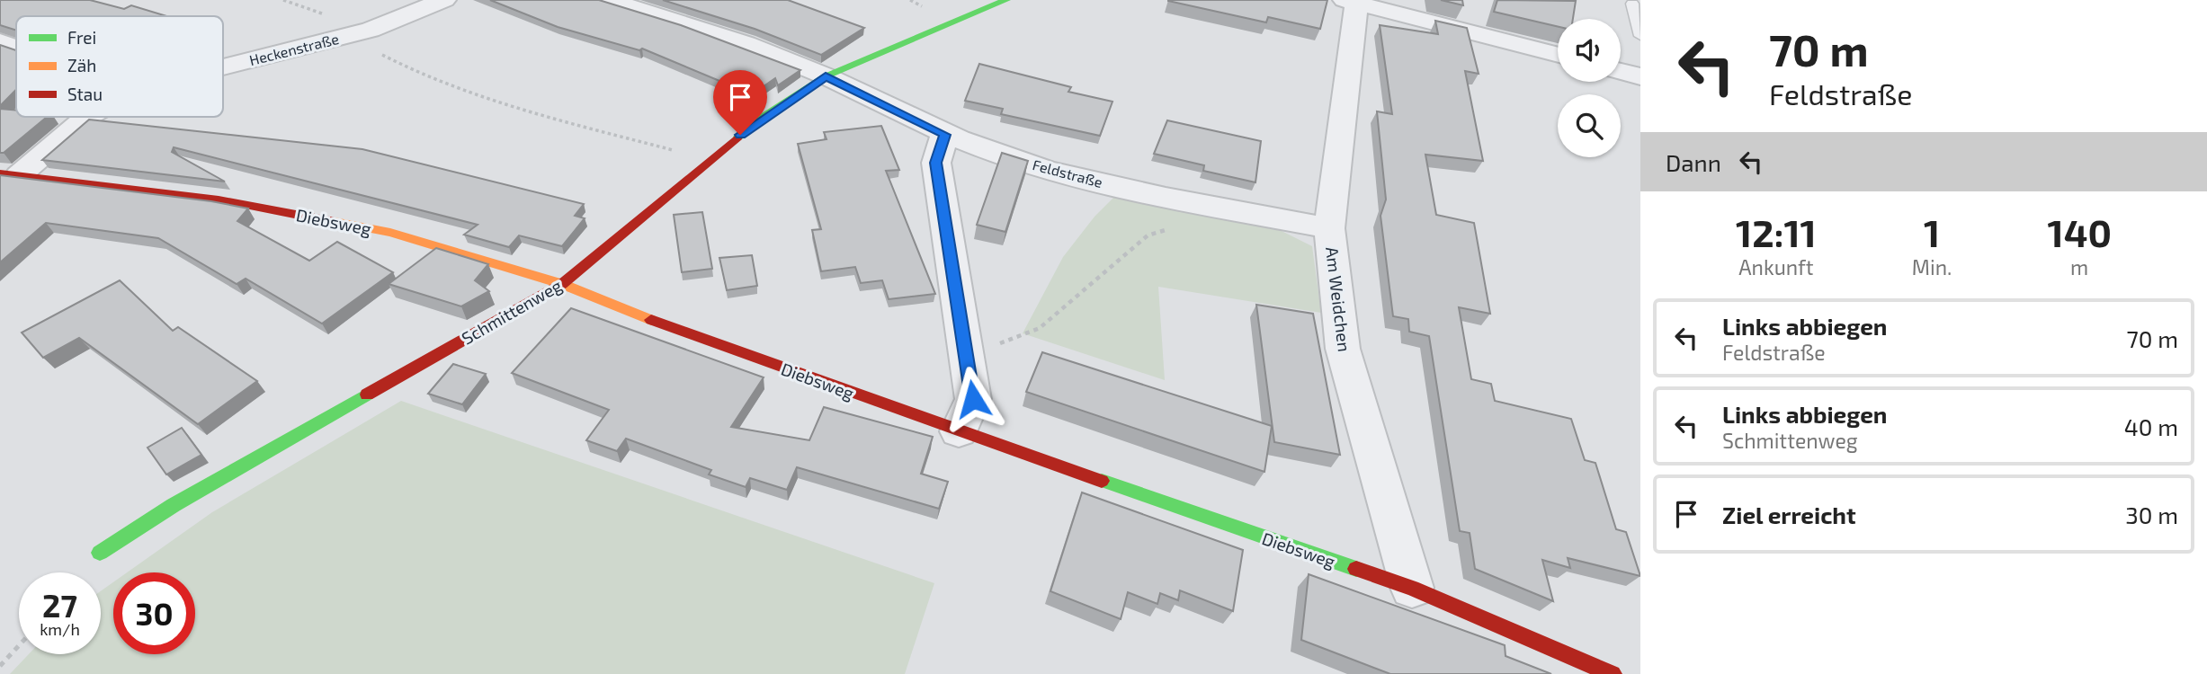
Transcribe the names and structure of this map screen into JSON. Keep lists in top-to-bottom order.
{
  "streets": {
    "street": [
      "Heckenstraße",
      "Feldstraße",
      "Diebsweg",
      "Am Weidchen",
      "Schmittenweg"
    ]
  },
  "crossings": [
    ["Heckenstraße", "Diebsweg"],
    ["Feldstraße", "Am Weidchen"],
    ["Feldstraße", "Schmittenweg"],
    ["Diebsweg", "Am Weidchen"],
    ["Diebsweg", "Schmittenweg"]
  ],
  "legend": ["Frei", "Zäh", "Stau"],
  "page": {
    "turn": ["70 m", "Feldstraße"],
    "then": "Dann",
    "eta": [
      "12:11",
      "Ankunft",
      "1",
      "Min.",
      "140",
      "m"
    ],
    "list": [
      {
        "name": "Links abbiegen",
        "note": "Feldstraße",
        "value": "70 m"
      },
      {
        "name": "Links abbiegen",
        "note": "Schmittenweg",
        "value": "40 m"
      },
      {
        "name": "Ziel erreicht",
        "value": "30 m"
      }
    ],
    "speed": "27 km/h",
    "limit": "30"
  }
}
